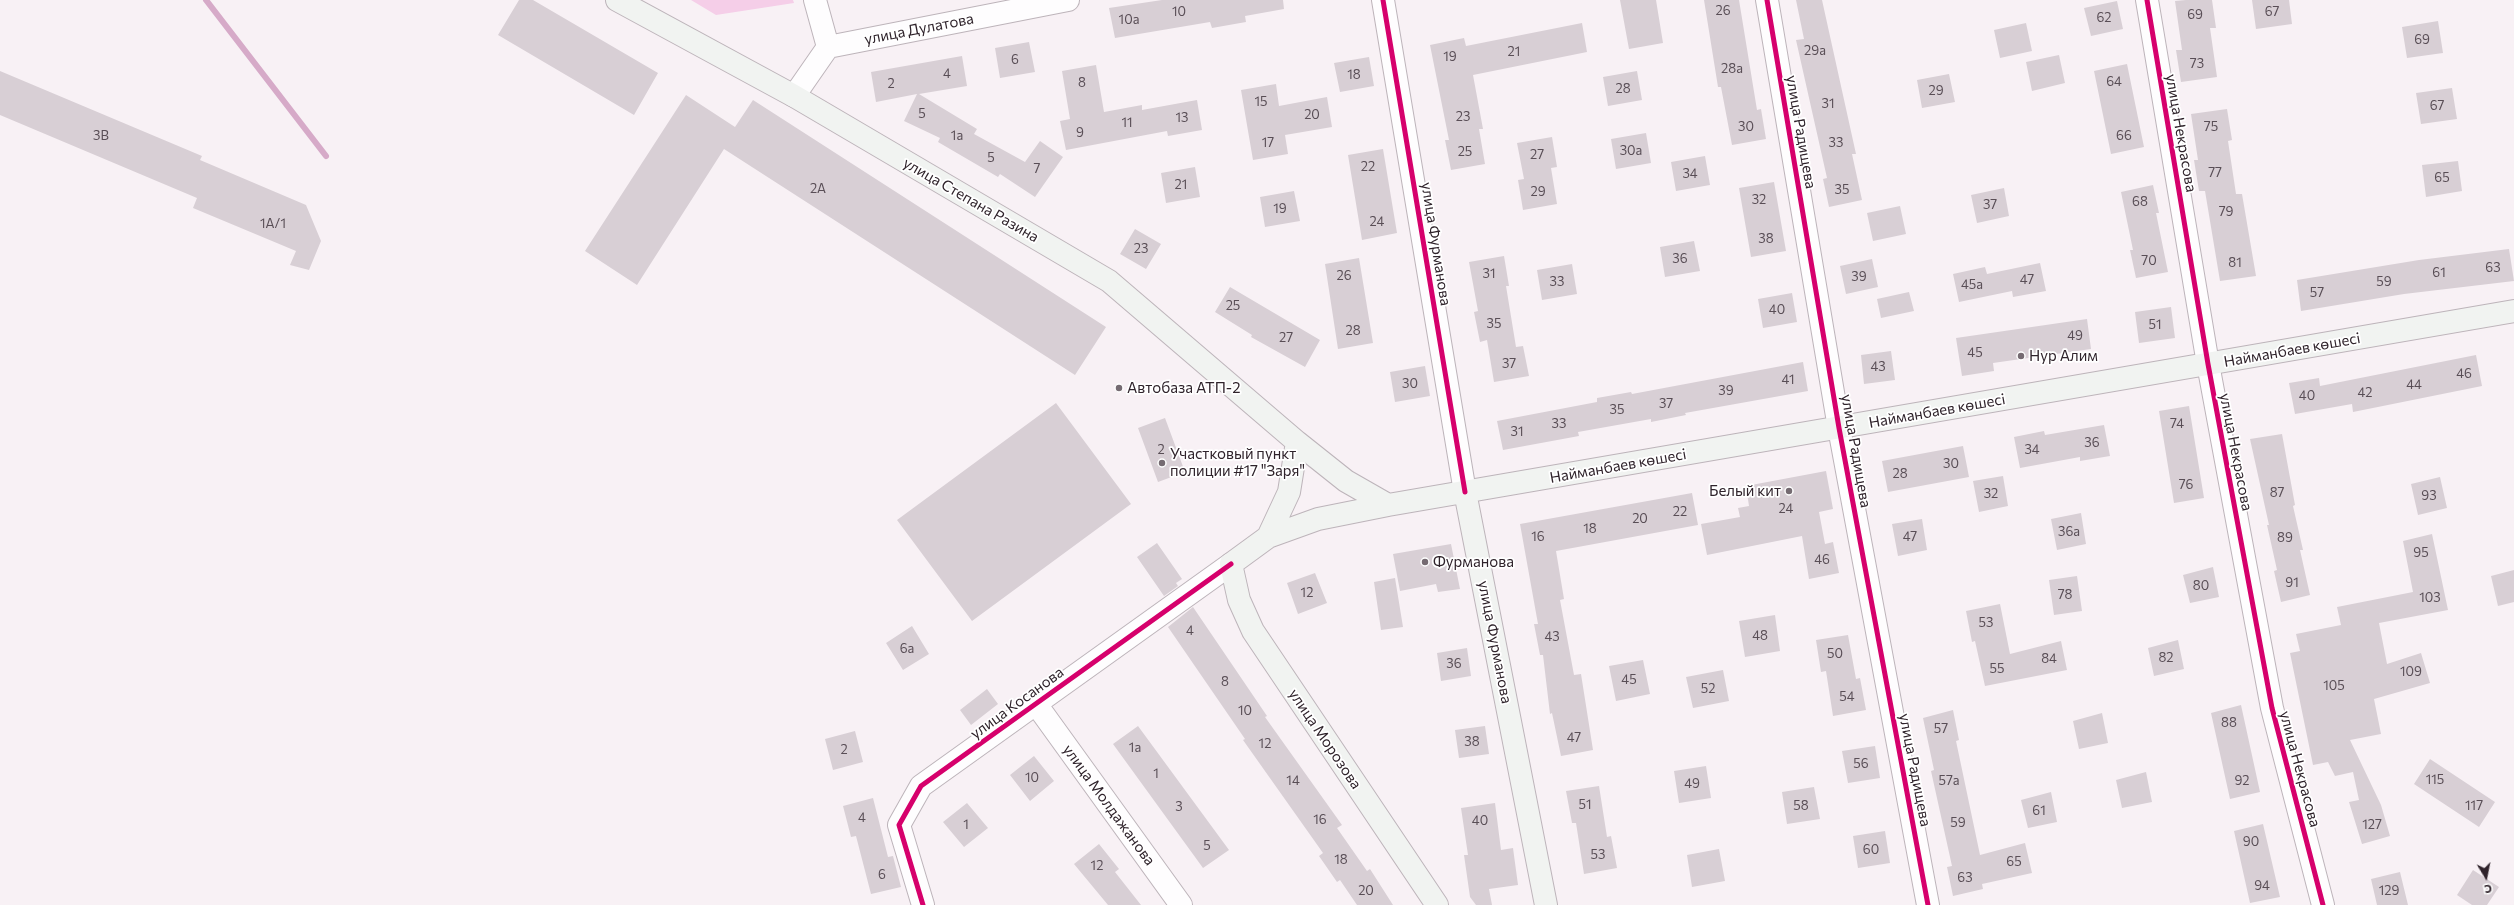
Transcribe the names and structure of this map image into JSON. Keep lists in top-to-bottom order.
{
  "streets": {
    "main road": [
      "улица Степана Разина",
      "улица Фурманова",
      "Найманбаев көшесі",
      "улица Морозова"
    ],
    "street": [
      "улица Дулатова",
      "улица Радищева",
      "улица Некрасова",
      "улица Косанова",
      "улица Молдажанова"
    ]
  },
  "crossings": [
    ["улица Радищева", "Найманбаев көшесі"],
    ["улица Некрасова", "Найманбаев көшесі"],
    ["улица Степана Разина", "Найманбаев көшесі"],
    ["улица Фурманова", "Найманбаев көшесі"],
    ["улица Косанова", "улица Морозова"],
    ["улица Косанова", "улица Молдажанова"]
  ],
  "places": [
    "Нур Алим",
    "Автобаза АТП-2",
    "Участковый пункт полиции #17 \"Заря\"",
    "Белый кит",
    "Фурманова"
  ],
  "house_numbers": [
    "26",
    "10",
    "67",
    "69",
    "62",
    "10а",
    "69",
    "29а",
    "21",
    "19",
    "6",
    "73",
    "28а",
    "4",
    "18",
    "64",
    "8",
    "2",
    "28",
    "29",
    "15",
    "31",
    "67",
    "5",
    "20",
    "23",
    "13",
    "11",
    "30",
    "75",
    "9",
    "3В",
    "1а",
    "66",
    "17",
    "33",
    "30а",
    "25",
    "27",
    "5",
    "22",
    "7",
    "77",
    "34",
    "65",
    "21",
    "2А",
    "35",
    "29",
    "32",
    "68",
    "37",
    "19",
    "79",
    "24",
    "1А/1",
    "38",
    "23",
    "36",
    "70",
    "81",
    "63",
    "61",
    "31",
    "26",
    "39",
    "47",
    "33",
    "59",
    "45а",
    "57",
    "25",
    "40",
    "35",
    "51",
    "28",
    "49",
    "27",
    "45",
    "37",
    "43",
    "46",
    "41",
    "30",
    "44",
    "39",
    "42",
    "40",
    "37",
    "35",
    "33",
    "74",
    "31",
    "36",
    "2",
    "34",
    "30",
    "28",
    "76",
    "87",
    "32",
    "93",
    "24",
    "22",
    "20",
    "18",
    "36а",
    "16",
    "47",
    "89",
    "95",
    "46",
    "91",
    "80",
    "12",
    "78",
    "103",
    "53",
    "4",
    "48",
    "43",
    "6а",
    "50",
    "82",
    "84",
    "36",
    "55",
    "109",
    "45",
    "8",
    "105",
    "52",
    "54",
    "10",
    "88",
    "57",
    "47",
    "38",
    "12",
    "1а",
    "2",
    "56",
    "1",
    "10",
    "115",
    "14",
    "57а",
    "92",
    "49",
    "51",
    "58",
    "117",
    "3",
    "61",
    "4",
    "16",
    "40",
    "59",
    "1",
    "127",
    "90",
    "5",
    "60",
    "53",
    "18",
    "65",
    "12",
    "6",
    "63",
    "94",
    "20",
    "129"
  ],
  "north": "bottom"
}
